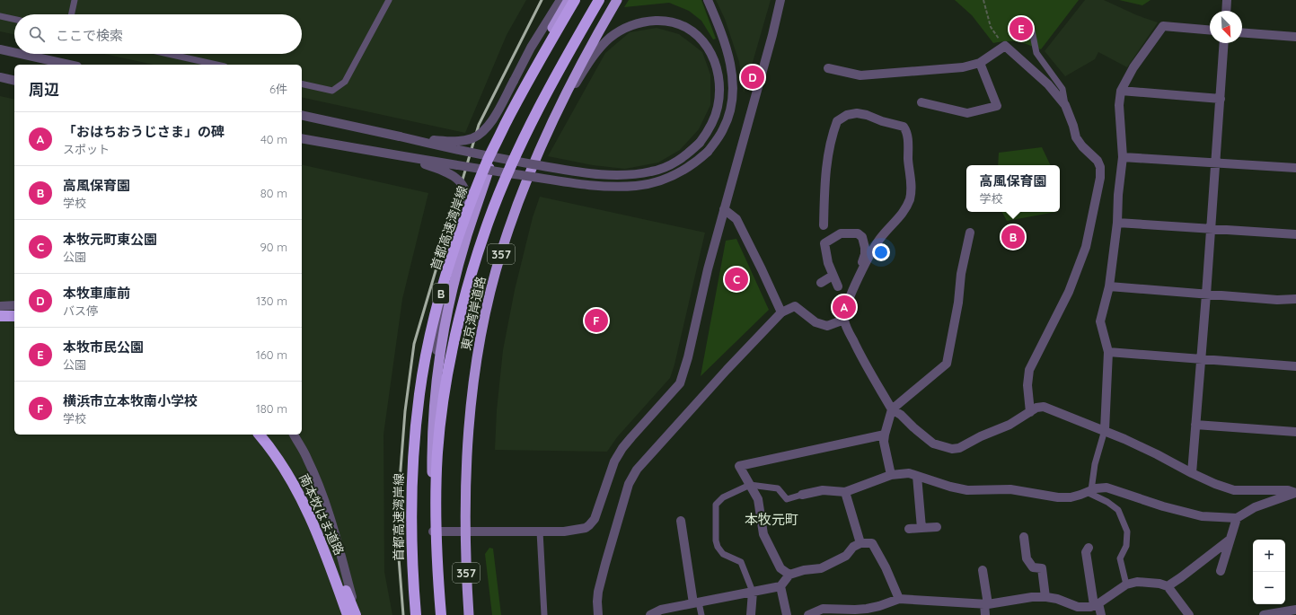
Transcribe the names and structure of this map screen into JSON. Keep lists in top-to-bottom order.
{
  "streets": {
    "highway": [
      "首都高速湾岸線",
      "357",
      "B",
      "東京湾岸道路",
      "南本牧はま道路"
    ]
  },
  "districts": ["本牧元町"],
  "north": "bottom right",
  "page": {
    "search": "ここで検索",
    "pins": [
      "E",
      "D",
      "B",
      "C",
      "A",
      "F"
    ],
    "heading": ["周辺", "6件"],
    "list": [
      {
        "mark": "A",
        "name": "「おはちおうじさま」の碑",
        "note": "スポット",
        "value": "40 m"
      },
      {
        "mark": "B",
        "name": "高風保育園",
        "note": "学校",
        "value": "80 m"
      },
      {
        "mark": "C",
        "name": "本牧元町東公園",
        "note": "公園",
        "value": "90 m"
      },
      {
        "mark": "D",
        "name": "本牧車庫前",
        "note": "バス停",
        "value": "130 m"
      },
      {
        "mark": "E",
        "name": "本牧市民公園",
        "note": "公園",
        "value": "160 m"
      },
      {
        "mark": "F",
        "name": "横浜市立本牧南小学校",
        "note": "学校",
        "value": "180 m"
      }
    ],
    "popup": ["高風保育園", "学校"],
    "map_buttons": ["+", "−"]
  }
}
